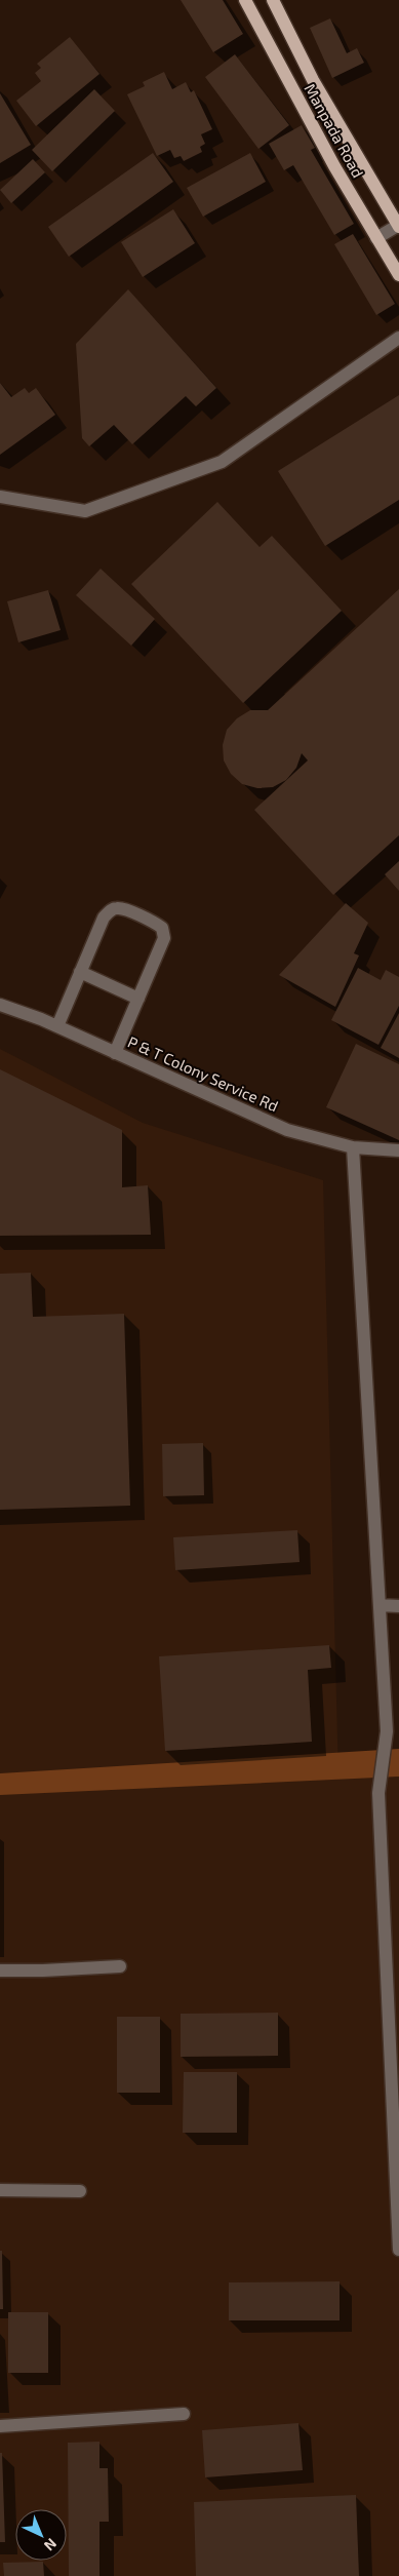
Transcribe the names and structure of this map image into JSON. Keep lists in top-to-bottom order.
{
  "streets": {
    "main road": ["Manpada Road"],
    "street": ["P & T Colony Service Rd"]
  },
  "north": "bottom right"
}
